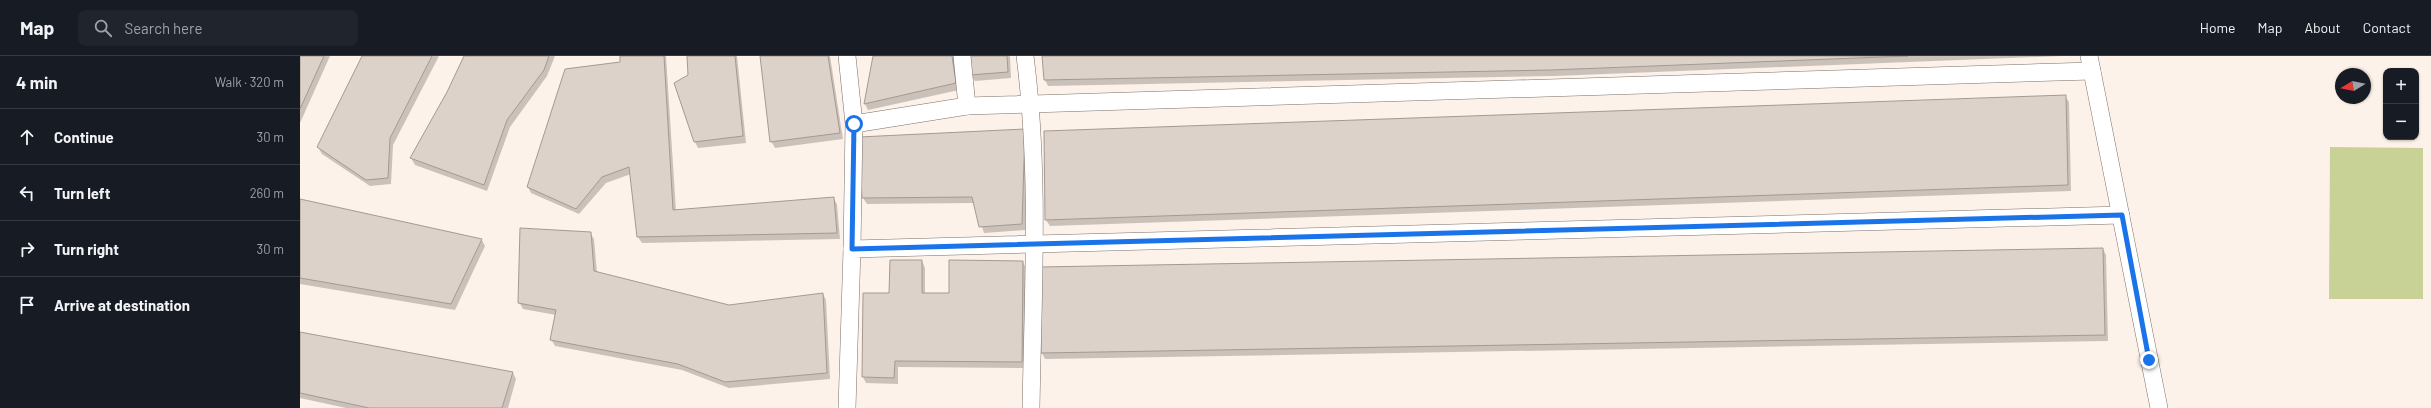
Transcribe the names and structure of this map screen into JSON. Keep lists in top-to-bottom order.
{
  "north": "left",
  "page": {
    "header": "Map",
    "search": "Search here",
    "nav": [
      "Home",
      "Map",
      "About",
      "Contact"
    ],
    "heading": ["4 min", "Walk · 320 m"],
    "map_buttons": ["+", "−"],
    "list": [
      ["Continue", "30 m"],
      ["Turn left", "260 m"],
      ["Turn right", "30 m"],
      "Arrive at destination"
    ]
  }
}
